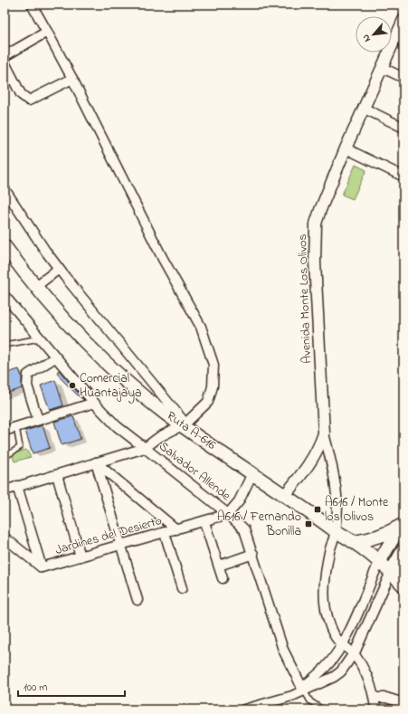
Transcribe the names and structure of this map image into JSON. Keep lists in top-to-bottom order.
{
  "streets": {
    "main road": ["Ruta A-616"],
    "street": ["Avenida Monte Los Olivos", "Salvador Allende", "Jardines del Desierto"]
  },
  "crossings": [
    ["Avenida Monte Los Olivos", "Ruta A-616"],
    ["Salvador Allende", "Jardines del Desierto"]
  ],
  "places": {
    "other": ["Comercial Huantajaya"],
    "transit": ["A616 / Monte los Olivos", "A616 / Fernando Bonilla"]
  },
  "scale_bar": "100 m",
  "north": "bottom left"
}
